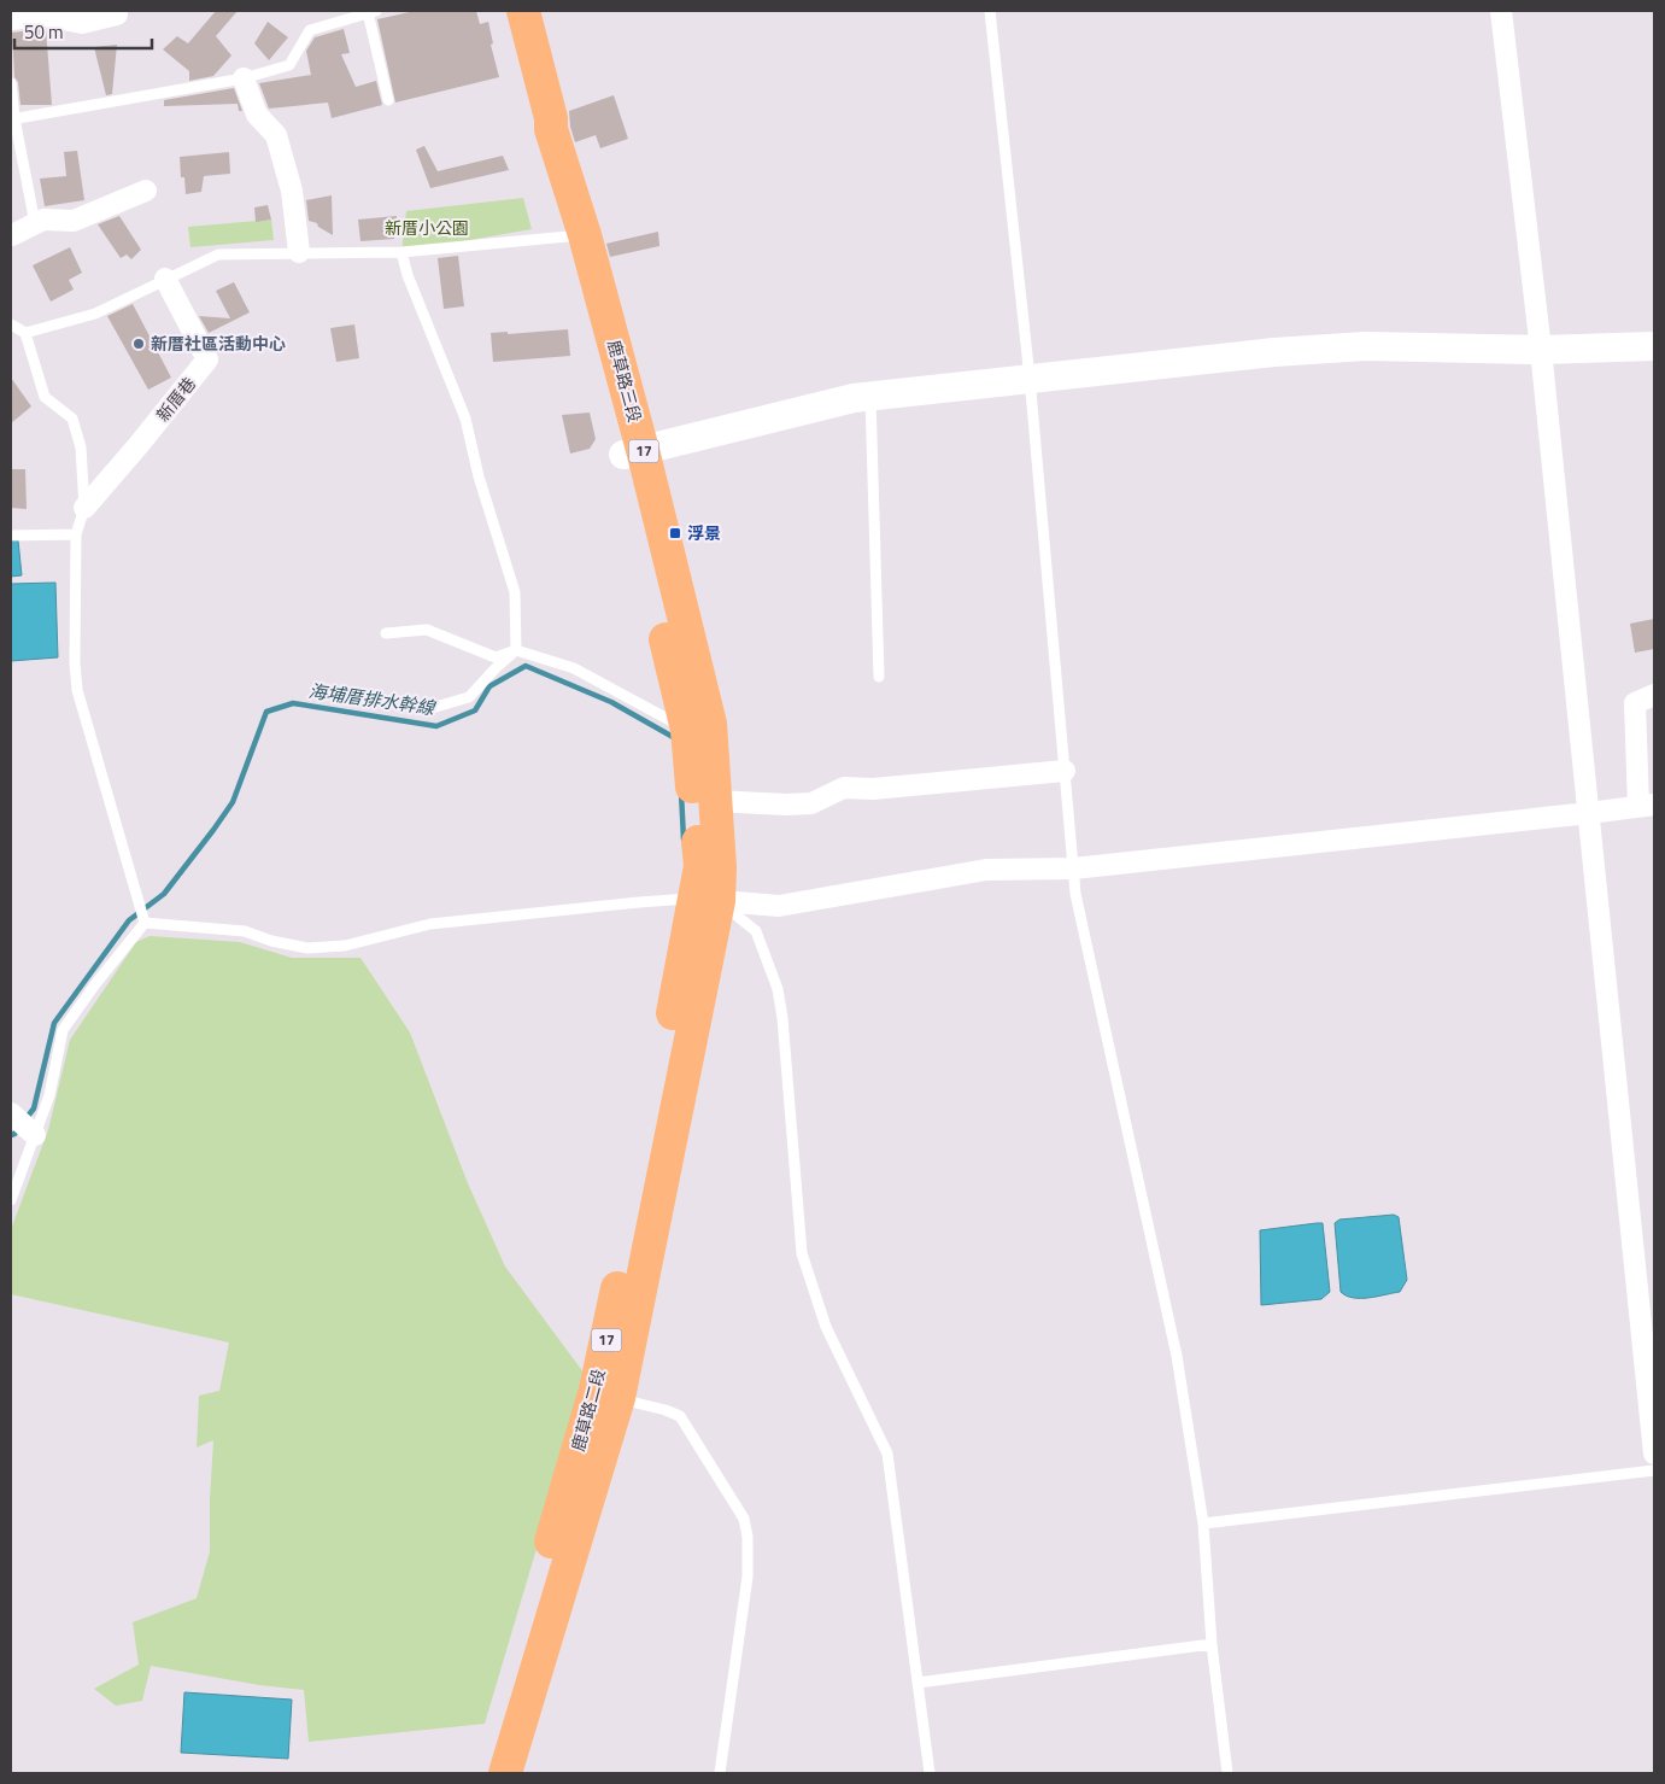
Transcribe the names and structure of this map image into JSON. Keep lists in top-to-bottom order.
{
  "streets": {
    "main road": ["鹿草路三段", "17", "鹿草路二段"],
    "street": ["新厝巷"]
  },
  "crossings": [
    ["鹿草路三段", "鹿草路二段"]
  ],
  "water": ["海埔厝排水幹線"],
  "parks": ["新厝小公園"],
  "places": {
    "other": ["新厝社區活動中心"],
    "transit": ["浮景"]
  },
  "scale_bar": "50 m"
}
